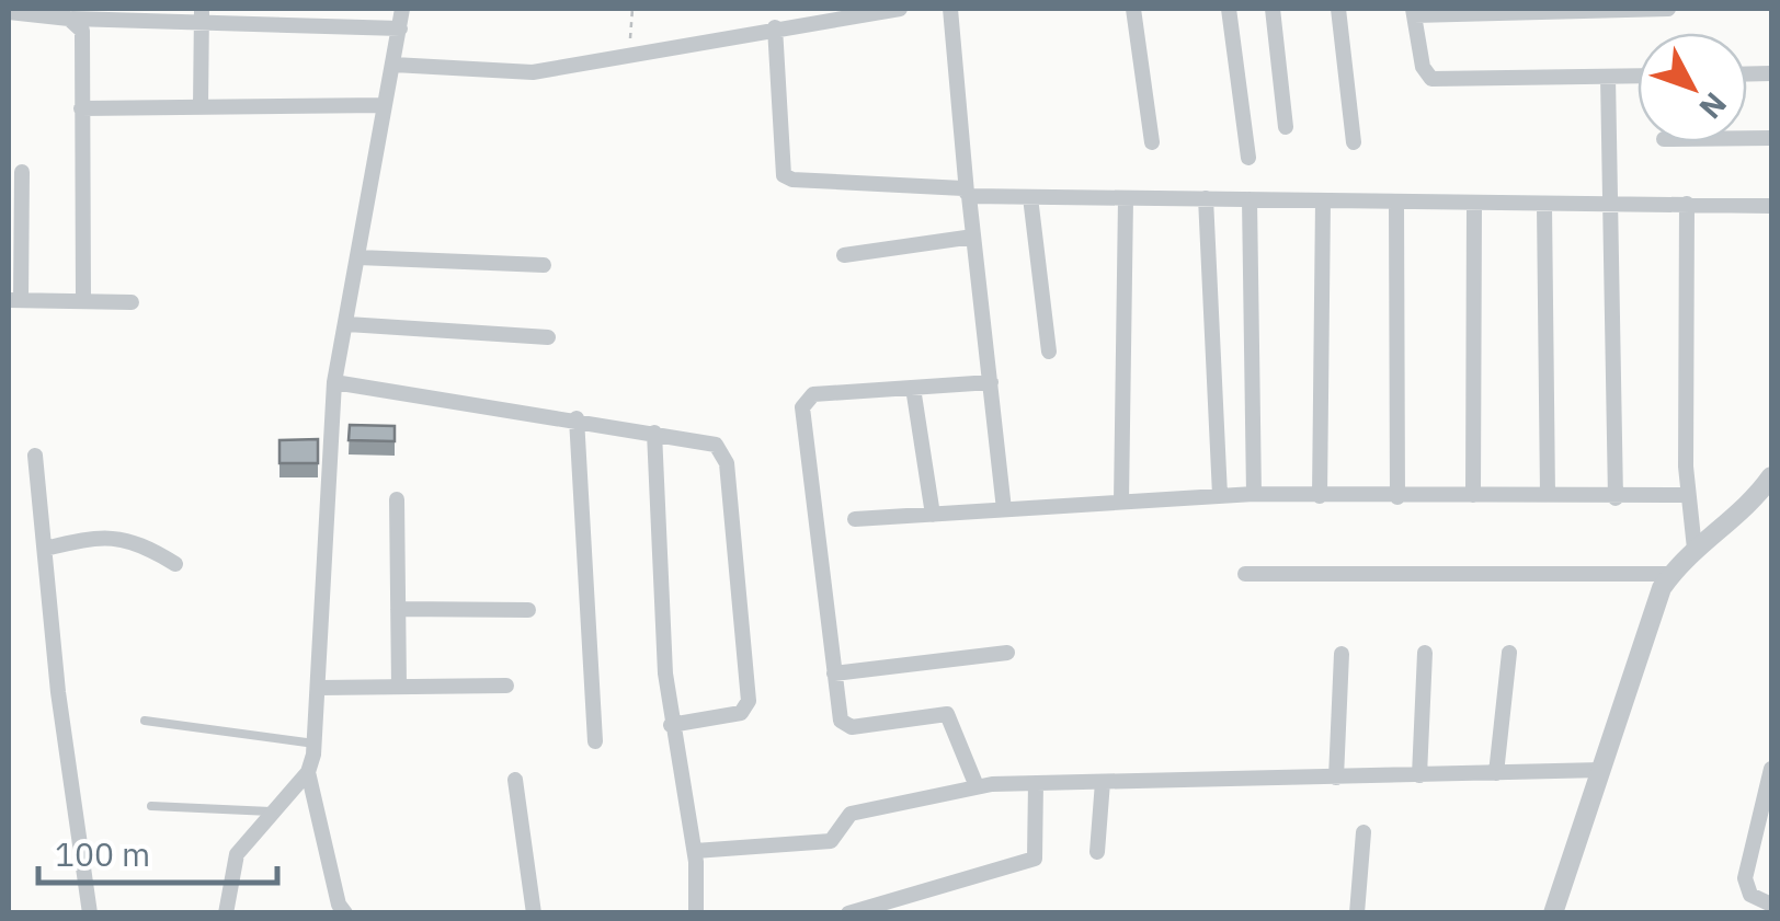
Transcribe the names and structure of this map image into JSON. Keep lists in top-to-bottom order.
{
  "scale_bar": "100 m",
  "north": "bottom right"
}
